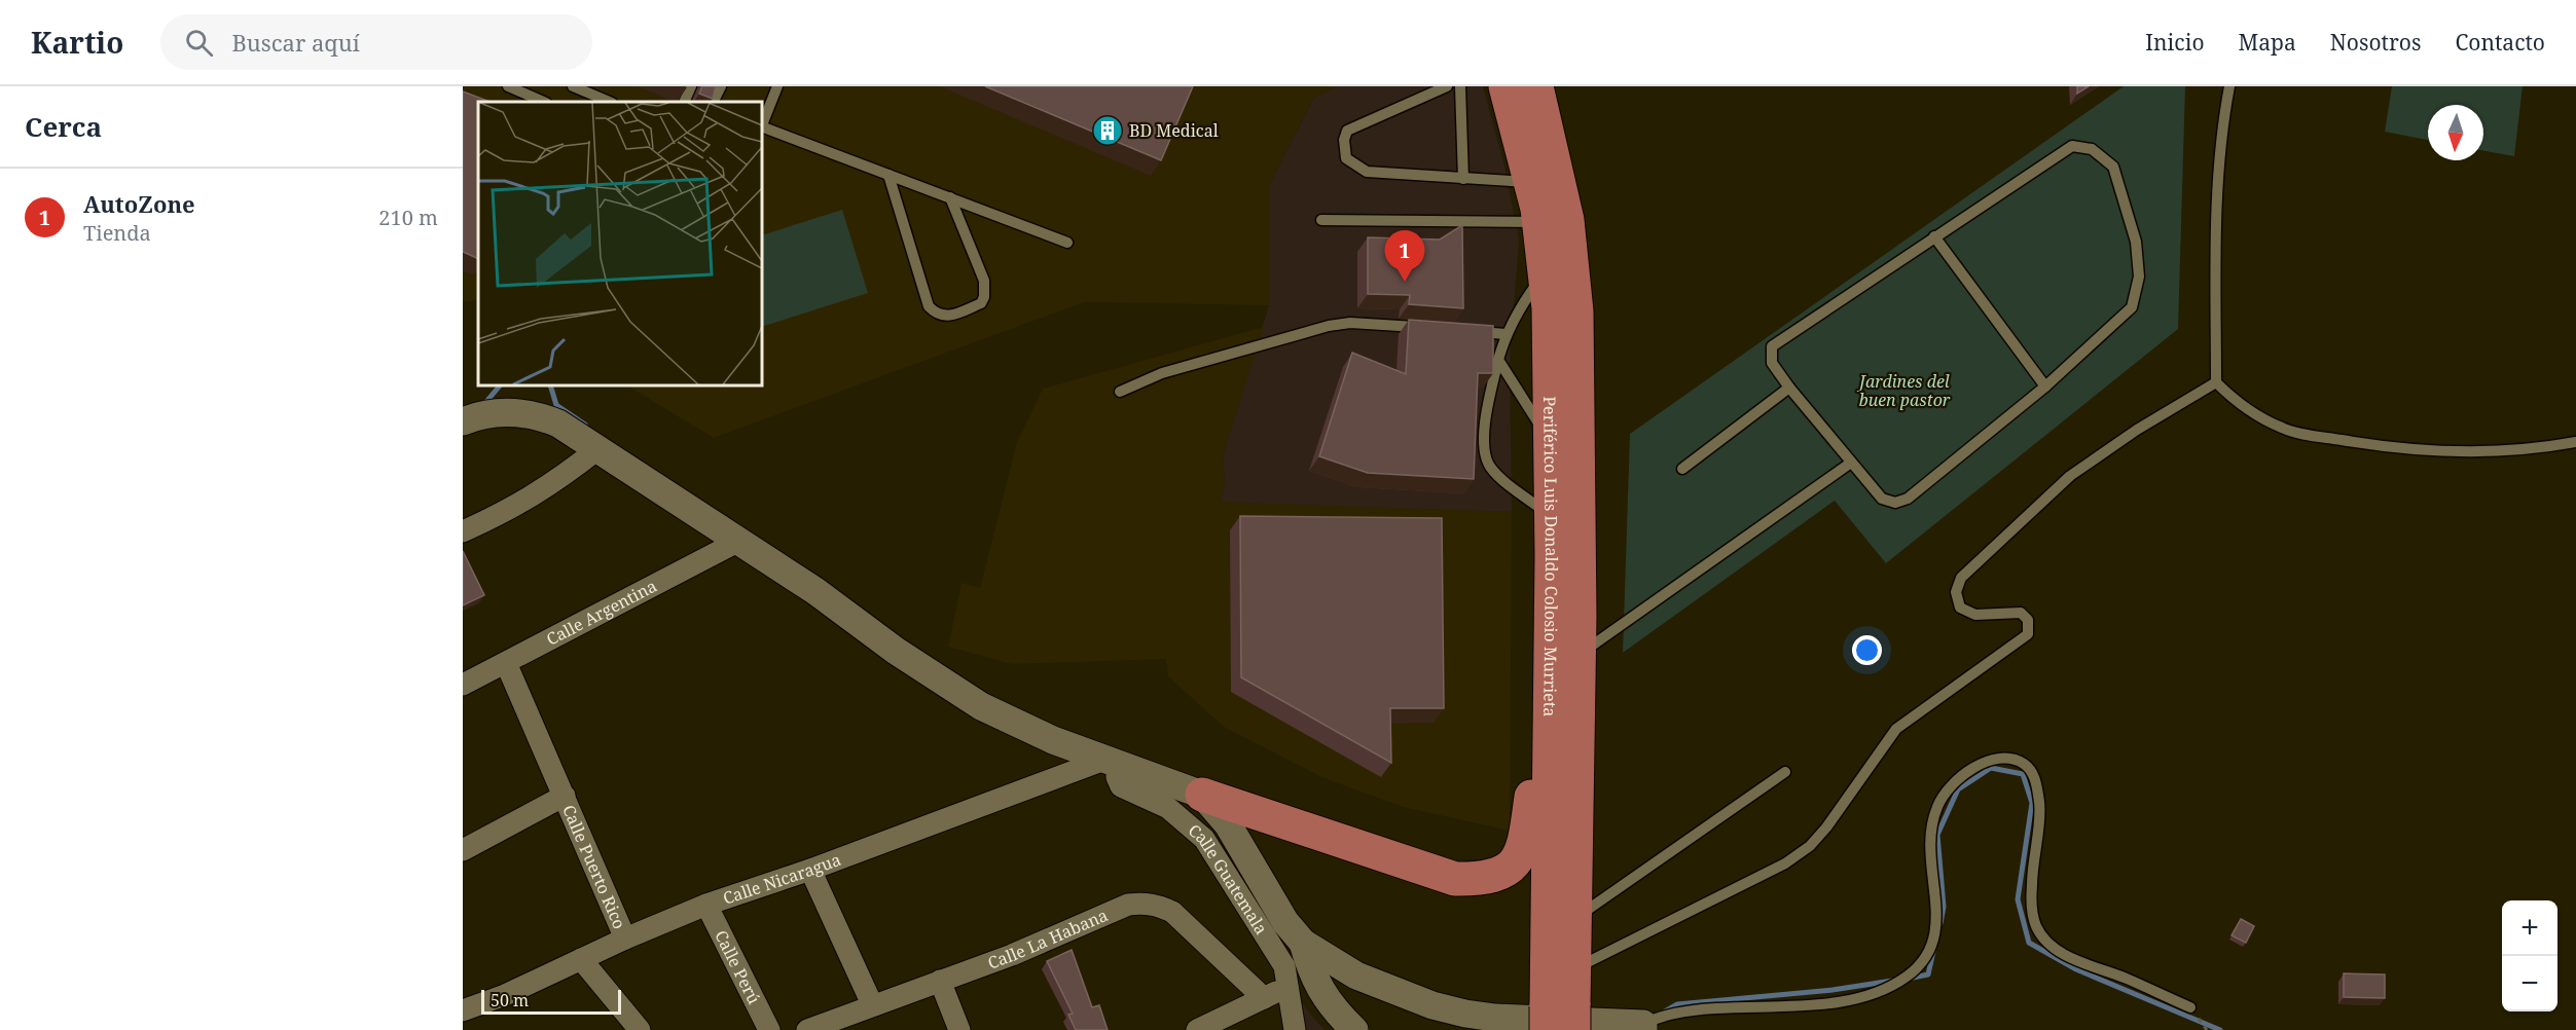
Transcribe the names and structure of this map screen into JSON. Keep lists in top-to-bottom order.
{
  "streets": {
    "main road": ["Periférico Luis Donaldo Colosio Murrieta"],
    "street": [
      "Calle Argentina",
      "Calle Puerto Rico",
      "Calle Nicaragua",
      "Calle Guatemala",
      "Calle La Habana",
      "Calle Perú"
    ]
  },
  "crossings": [
    ["Calle Argentina", "Calle Puerto Rico"],
    ["Calle Puerto Rico", "Calle Nicaragua"],
    ["Calle Nicaragua", "Calle Guatemala"],
    ["Calle Nicaragua", "Calle Perú"]
  ],
  "parks": ["Jardines del buen pastor"],
  "places": {
    "building": ["BD Medical"]
  },
  "scale_bar": "50 m",
  "north": "bottom",
  "page": {
    "header": "Kartio",
    "search": "Buscar aquí",
    "nav": [
      "Inicio",
      "Mapa",
      "Nosotros",
      "Contacto"
    ],
    "heading": "Cerca",
    "list": [
      {
        "mark": "1",
        "name": "AutoZone",
        "note": "Tienda",
        "value": "210 m"
      }
    ],
    "pins": "1",
    "map_buttons": ["+", "−"],
    "scale": "50 m"
  }
}
